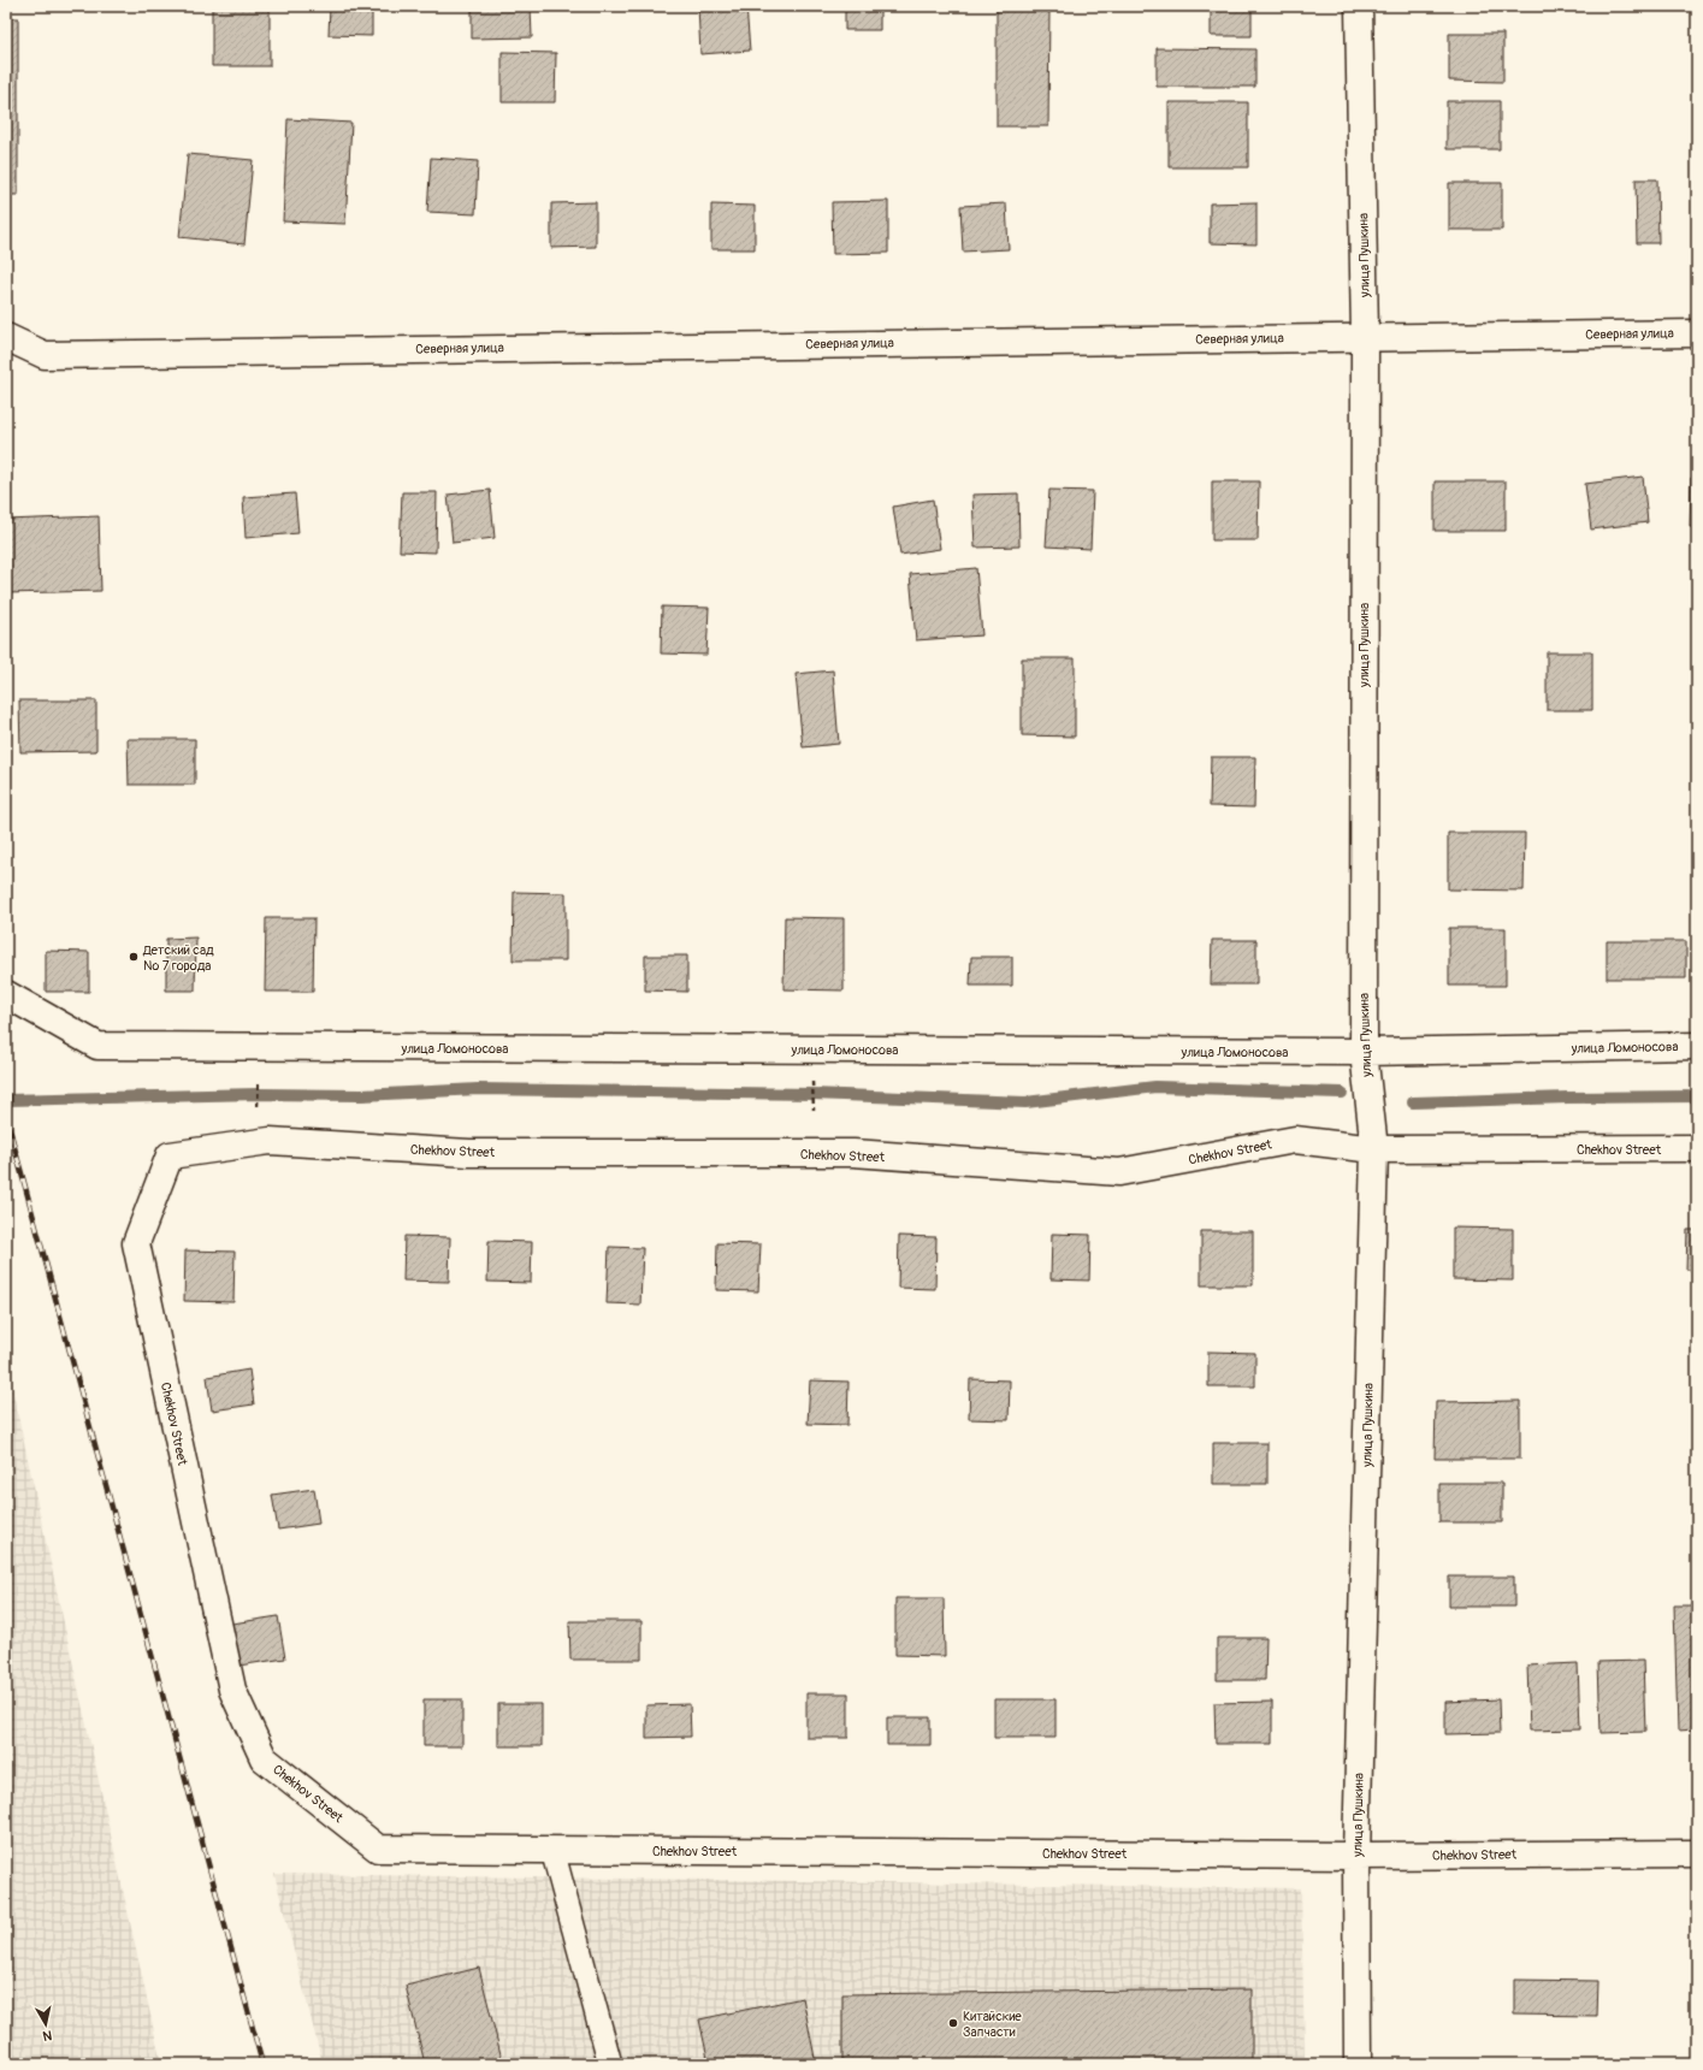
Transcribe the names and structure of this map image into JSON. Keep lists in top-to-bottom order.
{
  "streets": {
    "street": [
      "улица Пушкина",
      "Северная улица",
      "улица Ломоносова",
      "Chekhov Street"
    ]
  },
  "crossings": [
    ["улица Пушкина", "Северная улица"],
    ["улица Пушкина", "улица Ломоносова"],
    ["улица Пушкина", "Chekhov Street"]
  ],
  "places": ["Детский сад № 7 города", "Китайские Запчасти"],
  "north": "bottom"
}
